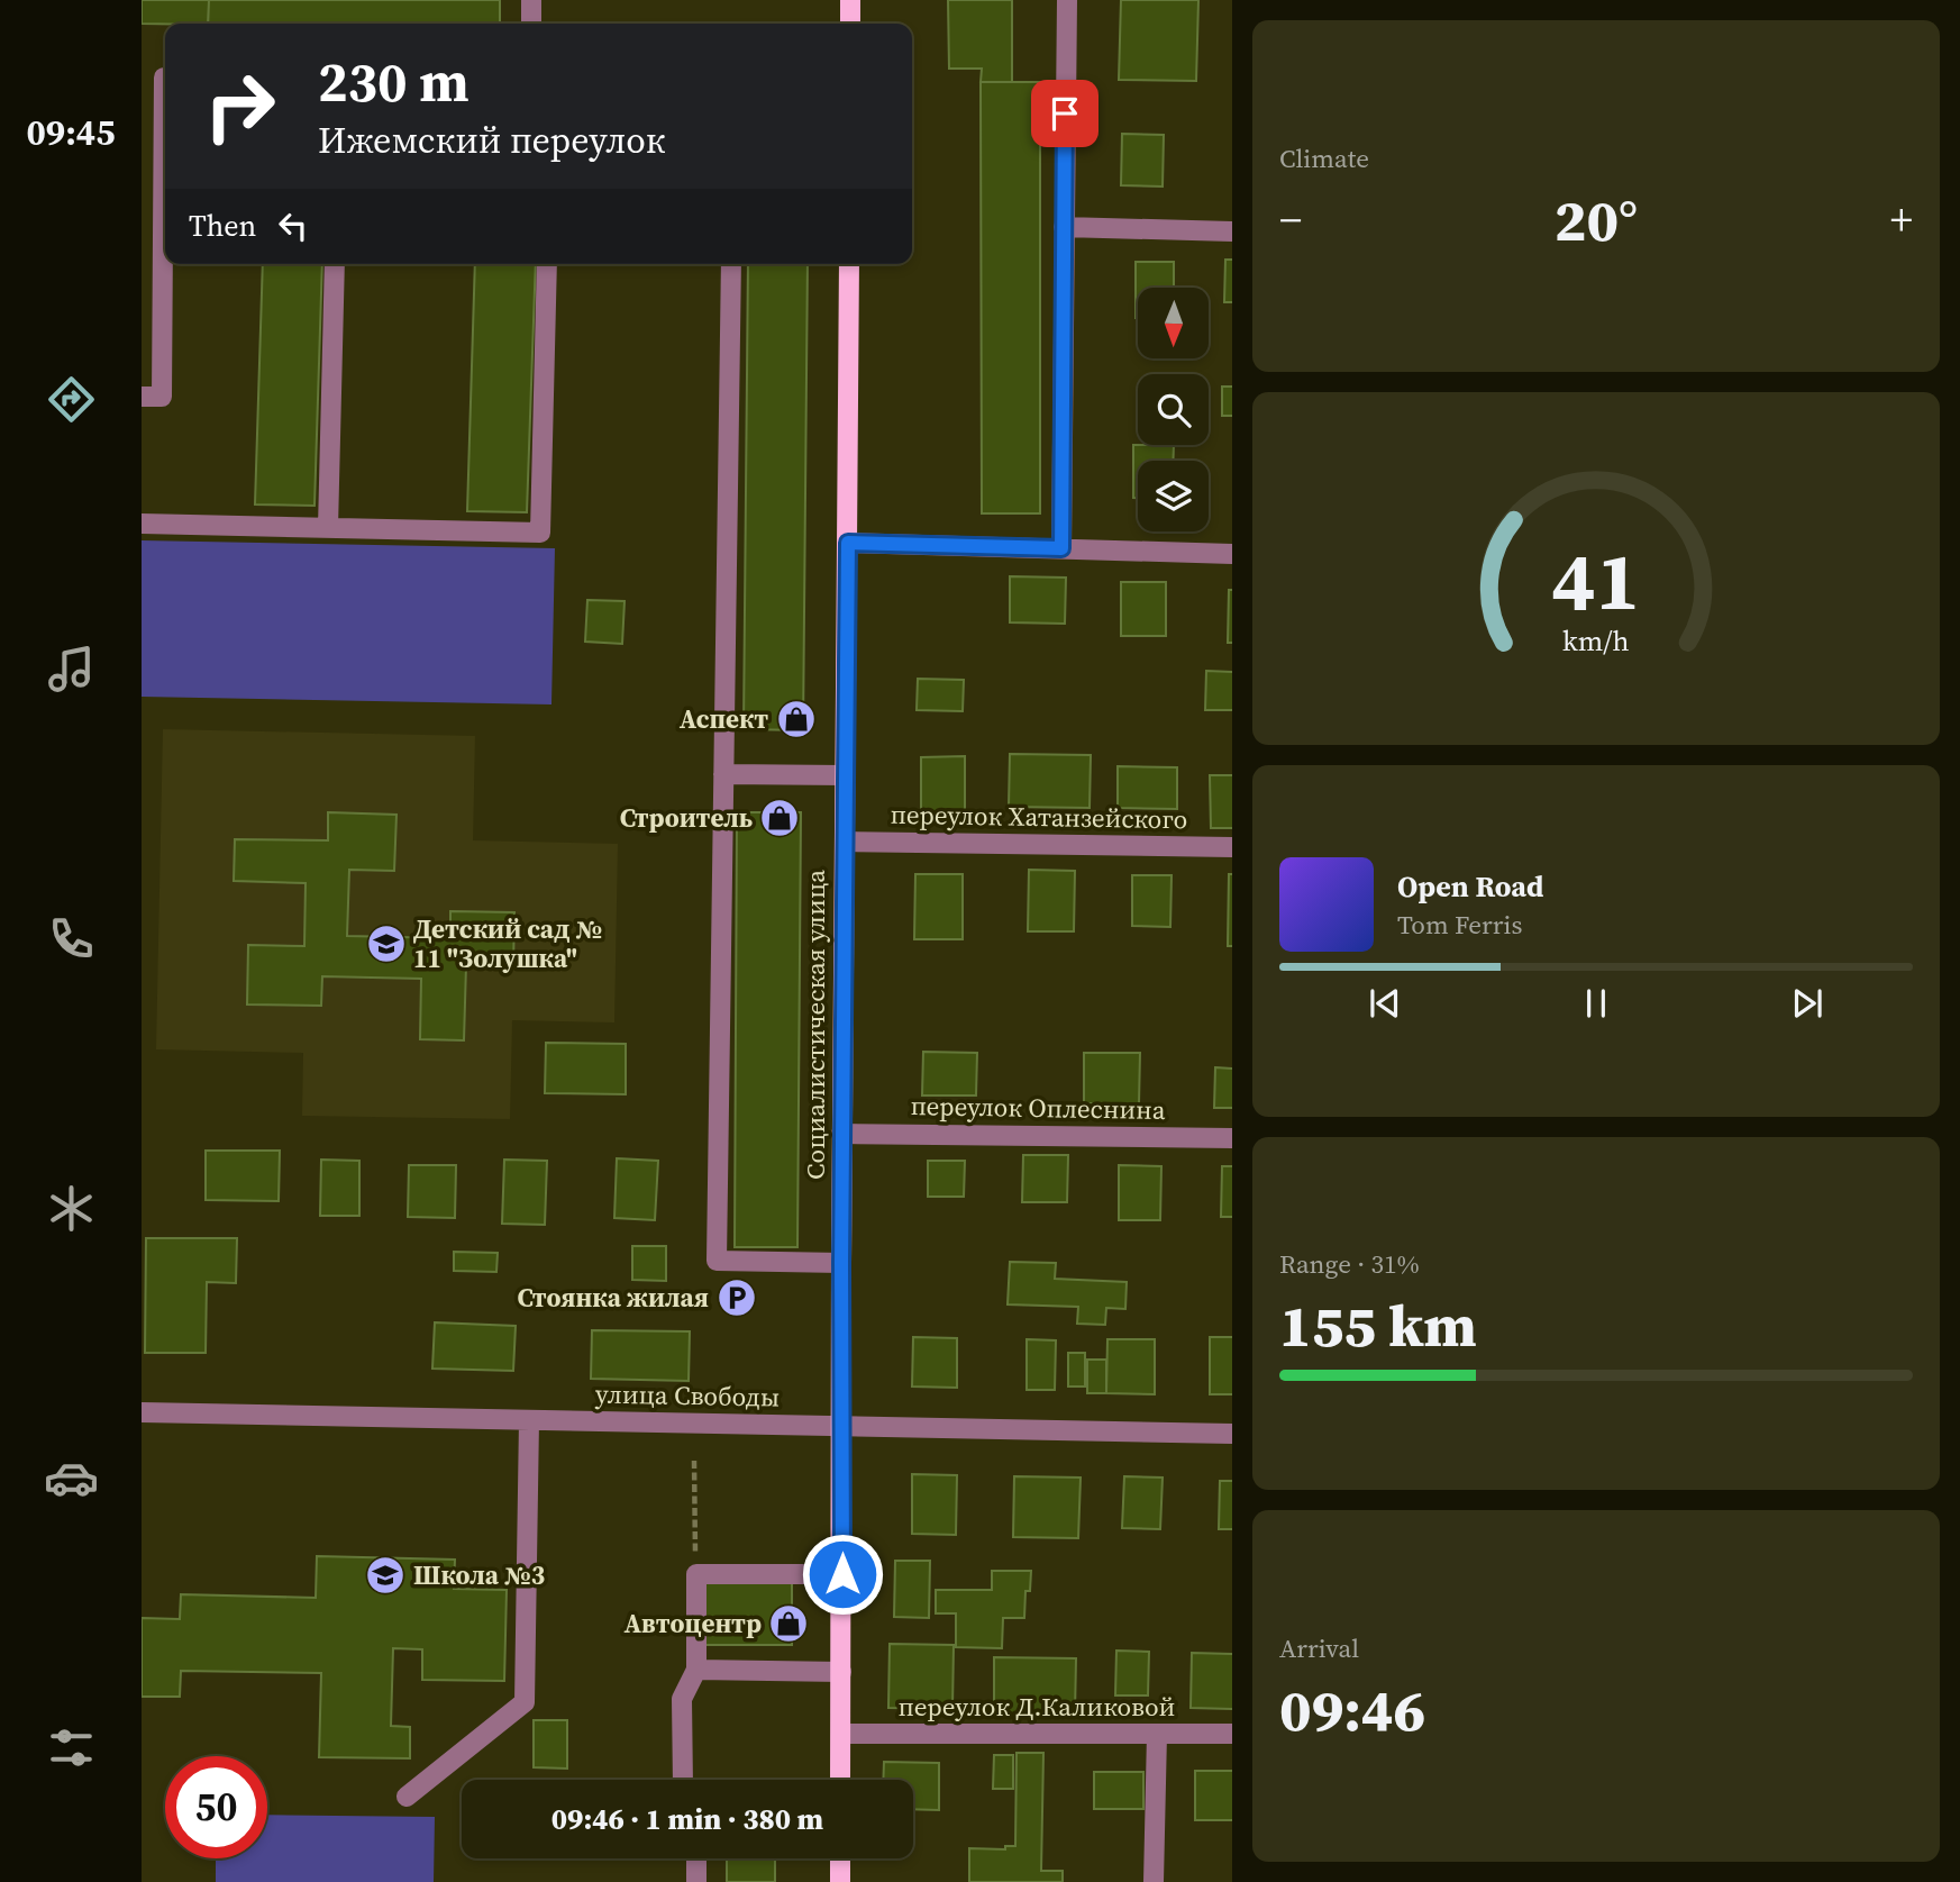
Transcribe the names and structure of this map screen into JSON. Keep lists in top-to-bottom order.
{
  "streets": {
    "main road": ["Социалистическая улица"],
    "street": [
      "переулок Хатанзейского",
      "переулок Оплеснина",
      "улица Свободы",
      "переулок Д.Каликовой"
    ]
  },
  "crossings": [
    ["переулок Хатанзейского", "Социалистическая улица"],
    ["Социалистическая улица", "переулок Оплеснина"],
    ["Социалистическая улица", "улица Свободы"],
    ["Социалистическая улица", "переулок Д.Каликовой"]
  ],
  "places": {
    "shop": ["Аспект", "Строитель", "Автоцентр"],
    "school or university": ["Детский сад № 11 \"Золушка\"", "Школа №3"],
    "parking": ["Стоянка жилая"]
  },
  "north": "bottom",
  "page": {
    "tabs": "09:45",
    "tile": [
      "Climate",
      ["Range · 31%", "155 km"],
      ["Arrival", "09:46"]
    ],
    "turn": ["230 m", "Ижемский переулок"],
    "heat": ["−", "20°", "+"],
    "then": "Then",
    "song": ["Open Road", "Tom Ferris"],
    "limit": "50",
    "trip": "09:46 · 1 min · 380 m",
    "gauge": ["41", "km/h"]
  }
}
